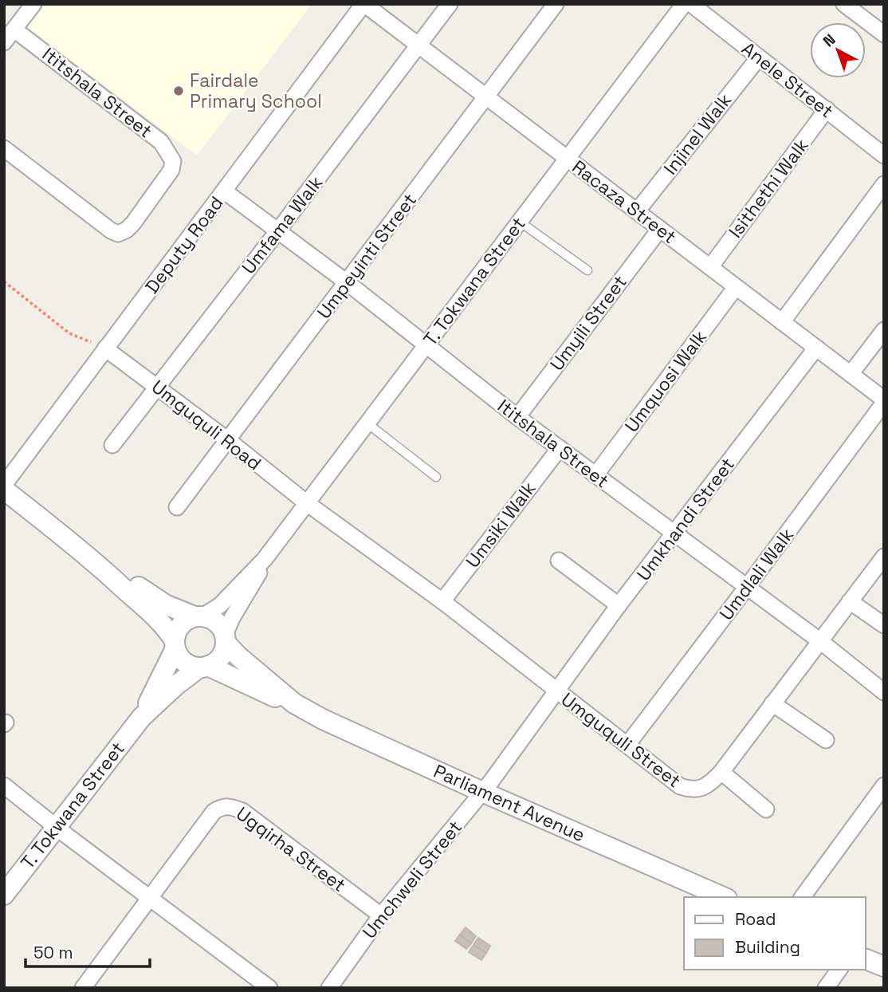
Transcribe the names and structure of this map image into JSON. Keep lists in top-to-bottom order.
{
  "streets": {
    "street": [
      "Anele Street",
      "Ititshala Street",
      "Injinel Walk",
      "Isithethi Walk",
      "Racaza Street",
      "Umfama Walk",
      "Deputy Road",
      "Umpeyinti Street",
      "T. Tokwana Street",
      "Umyili Street",
      "Umquosi Walk",
      "Umguquli Road",
      "Umkhandi Street",
      "Umsiki Walk",
      "Umdlali Walk",
      "Umguquli Street",
      "Parliament Avenue",
      "Ugqirha Street",
      "Umchweli Street"
    ]
  },
  "crossings": [
    ["Anele Street", "Injinel Walk"],
    ["Anele Street", "Isithethi Walk"],
    ["Ititshala Street", "Umfama Walk"],
    ["Ititshala Street", "Deputy Road"],
    ["Ititshala Street", "Umpeyinti Street"],
    ["Ititshala Street", "T. Tokwana Street"],
    ["Ititshala Street", "Umyili Street"],
    ["Ititshala Street", "Umquosi Walk"],
    ["Ititshala Street", "Umkhandi Street"],
    ["Ititshala Street", "Umsiki Walk"],
    ["Ititshala Street", "Umdlali Walk"],
    ["Ititshala Street", "Umguquli Street"],
    ["Injinel Walk", "Racaza Street"],
    ["Isithethi Walk", "Racaza Street"],
    ["Racaza Street", "Umfama Walk"],
    ["Racaza Street", "Deputy Road"],
    ["Racaza Street", "Umpeyinti Street"],
    ["Racaza Street", "T. Tokwana Street"],
    ["Racaza Street", "Umyili Street"],
    ["Racaza Street", "Umquosi Walk"],
    ["Racaza Street", "Umkhandi Street"],
    ["Racaza Street", "Umdlali Walk"],
    ["Umfama Walk", "Umguquli Road"],
    ["Deputy Road", "Umguquli Road"],
    ["Umpeyinti Street", "Umguquli Road"],
    ["T. Tokwana Street", "Umguquli Road"],
    ["T. Tokwana Street", "Umguquli Street"],
    ["T. Tokwana Street", "Parliament Avenue"],
    ["Umguquli Road", "Umguquli Street"],
    ["Umkhandi Street", "Umguquli Street"],
    ["Umkhandi Street", "Umchweli Street"],
    ["Umsiki Walk", "Umguquli Street"],
    ["Umdlali Walk", "Umguquli Street"],
    ["Umguquli Street", "Umchweli Street"],
    ["Parliament Avenue", "Umchweli Street"],
    ["Ugqirha Street", "Umchweli Street"]
  ],
  "places": ["Fairdale Primary School"],
  "legend": ["Road", "Building"],
  "scale_bar": "50 m",
  "north": "top left"
}
